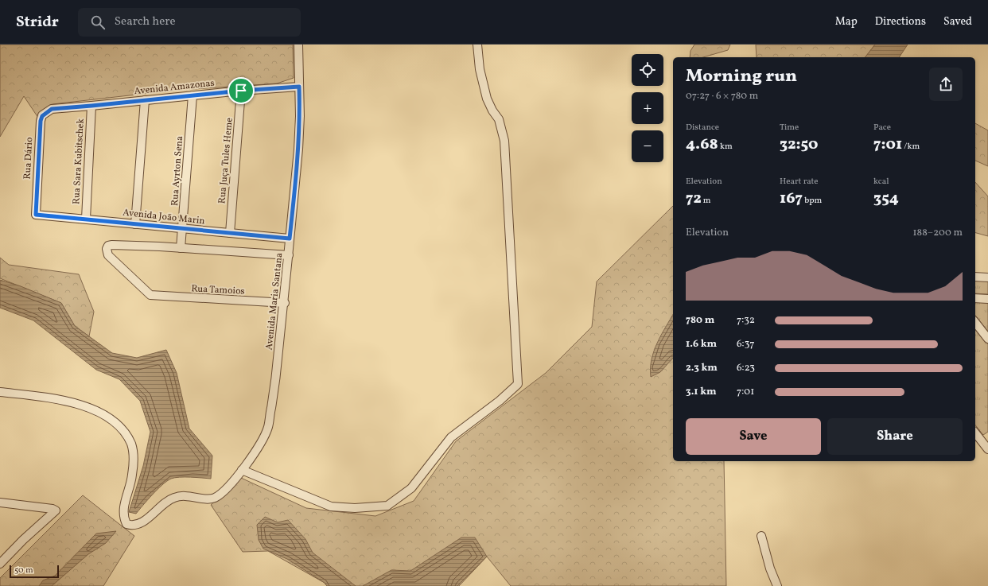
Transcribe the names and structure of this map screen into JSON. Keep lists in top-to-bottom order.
{
  "streets": {
    "street": [
      "Avenida Amazonas",
      "Rua Dário",
      "Rua Juça Tules Heme",
      "Rua Sara Kubitschek",
      "Rua Ayrton Sena",
      "Avenida João Marin",
      "Rua Tamoios",
      "Avenida Maria Santana"
    ]
  },
  "crossings": [
    ["Avenida Amazonas", "Rua Dário"],
    ["Avenida Amazonas", "Rua Juça Tules Heme"],
    ["Avenida Amazonas", "Rua Sara Kubitschek"],
    ["Avenida Amazonas", "Rua Ayrton Sena"],
    ["Avenida Amazonas", "Avenida Maria Santana"],
    ["Rua Dário", "Avenida João Marin"],
    ["Rua Juça Tules Heme", "Avenida João Marin"],
    ["Rua Sara Kubitschek", "Avenida João Marin"],
    ["Rua Ayrton Sena", "Avenida João Marin"],
    ["Rua Ayrton Sena", "Rua Tamoios"],
    ["Avenida João Marin", "Avenida Maria Santana"],
    ["Rua Tamoios", "Avenida Maria Santana"]
  ],
  "scale_bar": "50 m",
  "page": {
    "header": "Stridr",
    "search": "Search here",
    "nav": ["Map", "Directions", "Saved"],
    "map_buttons": ["+", "−"],
    "heading": ["Morning run", "07:27 · 6 × 780 m"],
    "stats": [
      ["Distance", "4.68 km"],
      ["Time", "32:50"],
      ["Pace", "7:01 /km"],
      ["Elevation", "72 m"],
      ["Heart rate", "167 bpm"],
      ["kcal", "354"]
    ],
    "chart": ["Elevation", "188–200 m"],
    "list": [
      {
        "name": "780 m",
        "note": "7:32"
      },
      {
        "name": "1.6 km",
        "note": "6:37"
      },
      {
        "name": "2.3 km",
        "note": "6:23"
      },
      {
        "name": "3.1 km",
        "note": "7:01"
      }
    ],
    "buttons": ["Save", "Share"],
    "scale": "50 m"
  }
}
